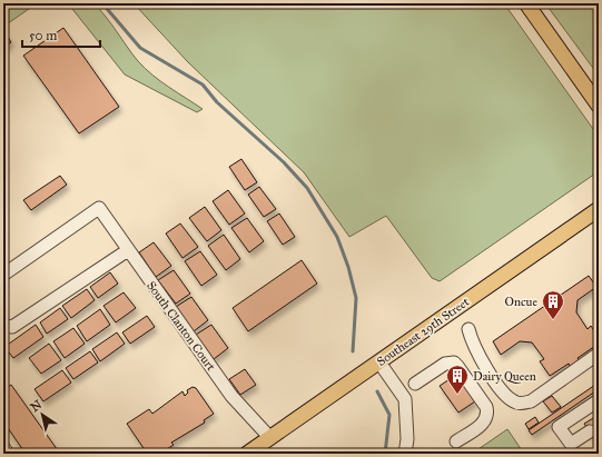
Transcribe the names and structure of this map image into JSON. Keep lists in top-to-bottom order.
{
  "streets": {
    "main road": ["Southeast 29th Street"],
    "street": ["South Clanton Court"]
  },
  "crossings": [
    ["South Clanton Court", "Southeast 29th Street"]
  ],
  "places": {
    "building": ["Oncue", "Dairy Queen"]
  },
  "scale_bar": "50 m",
  "north": "top left"
}
